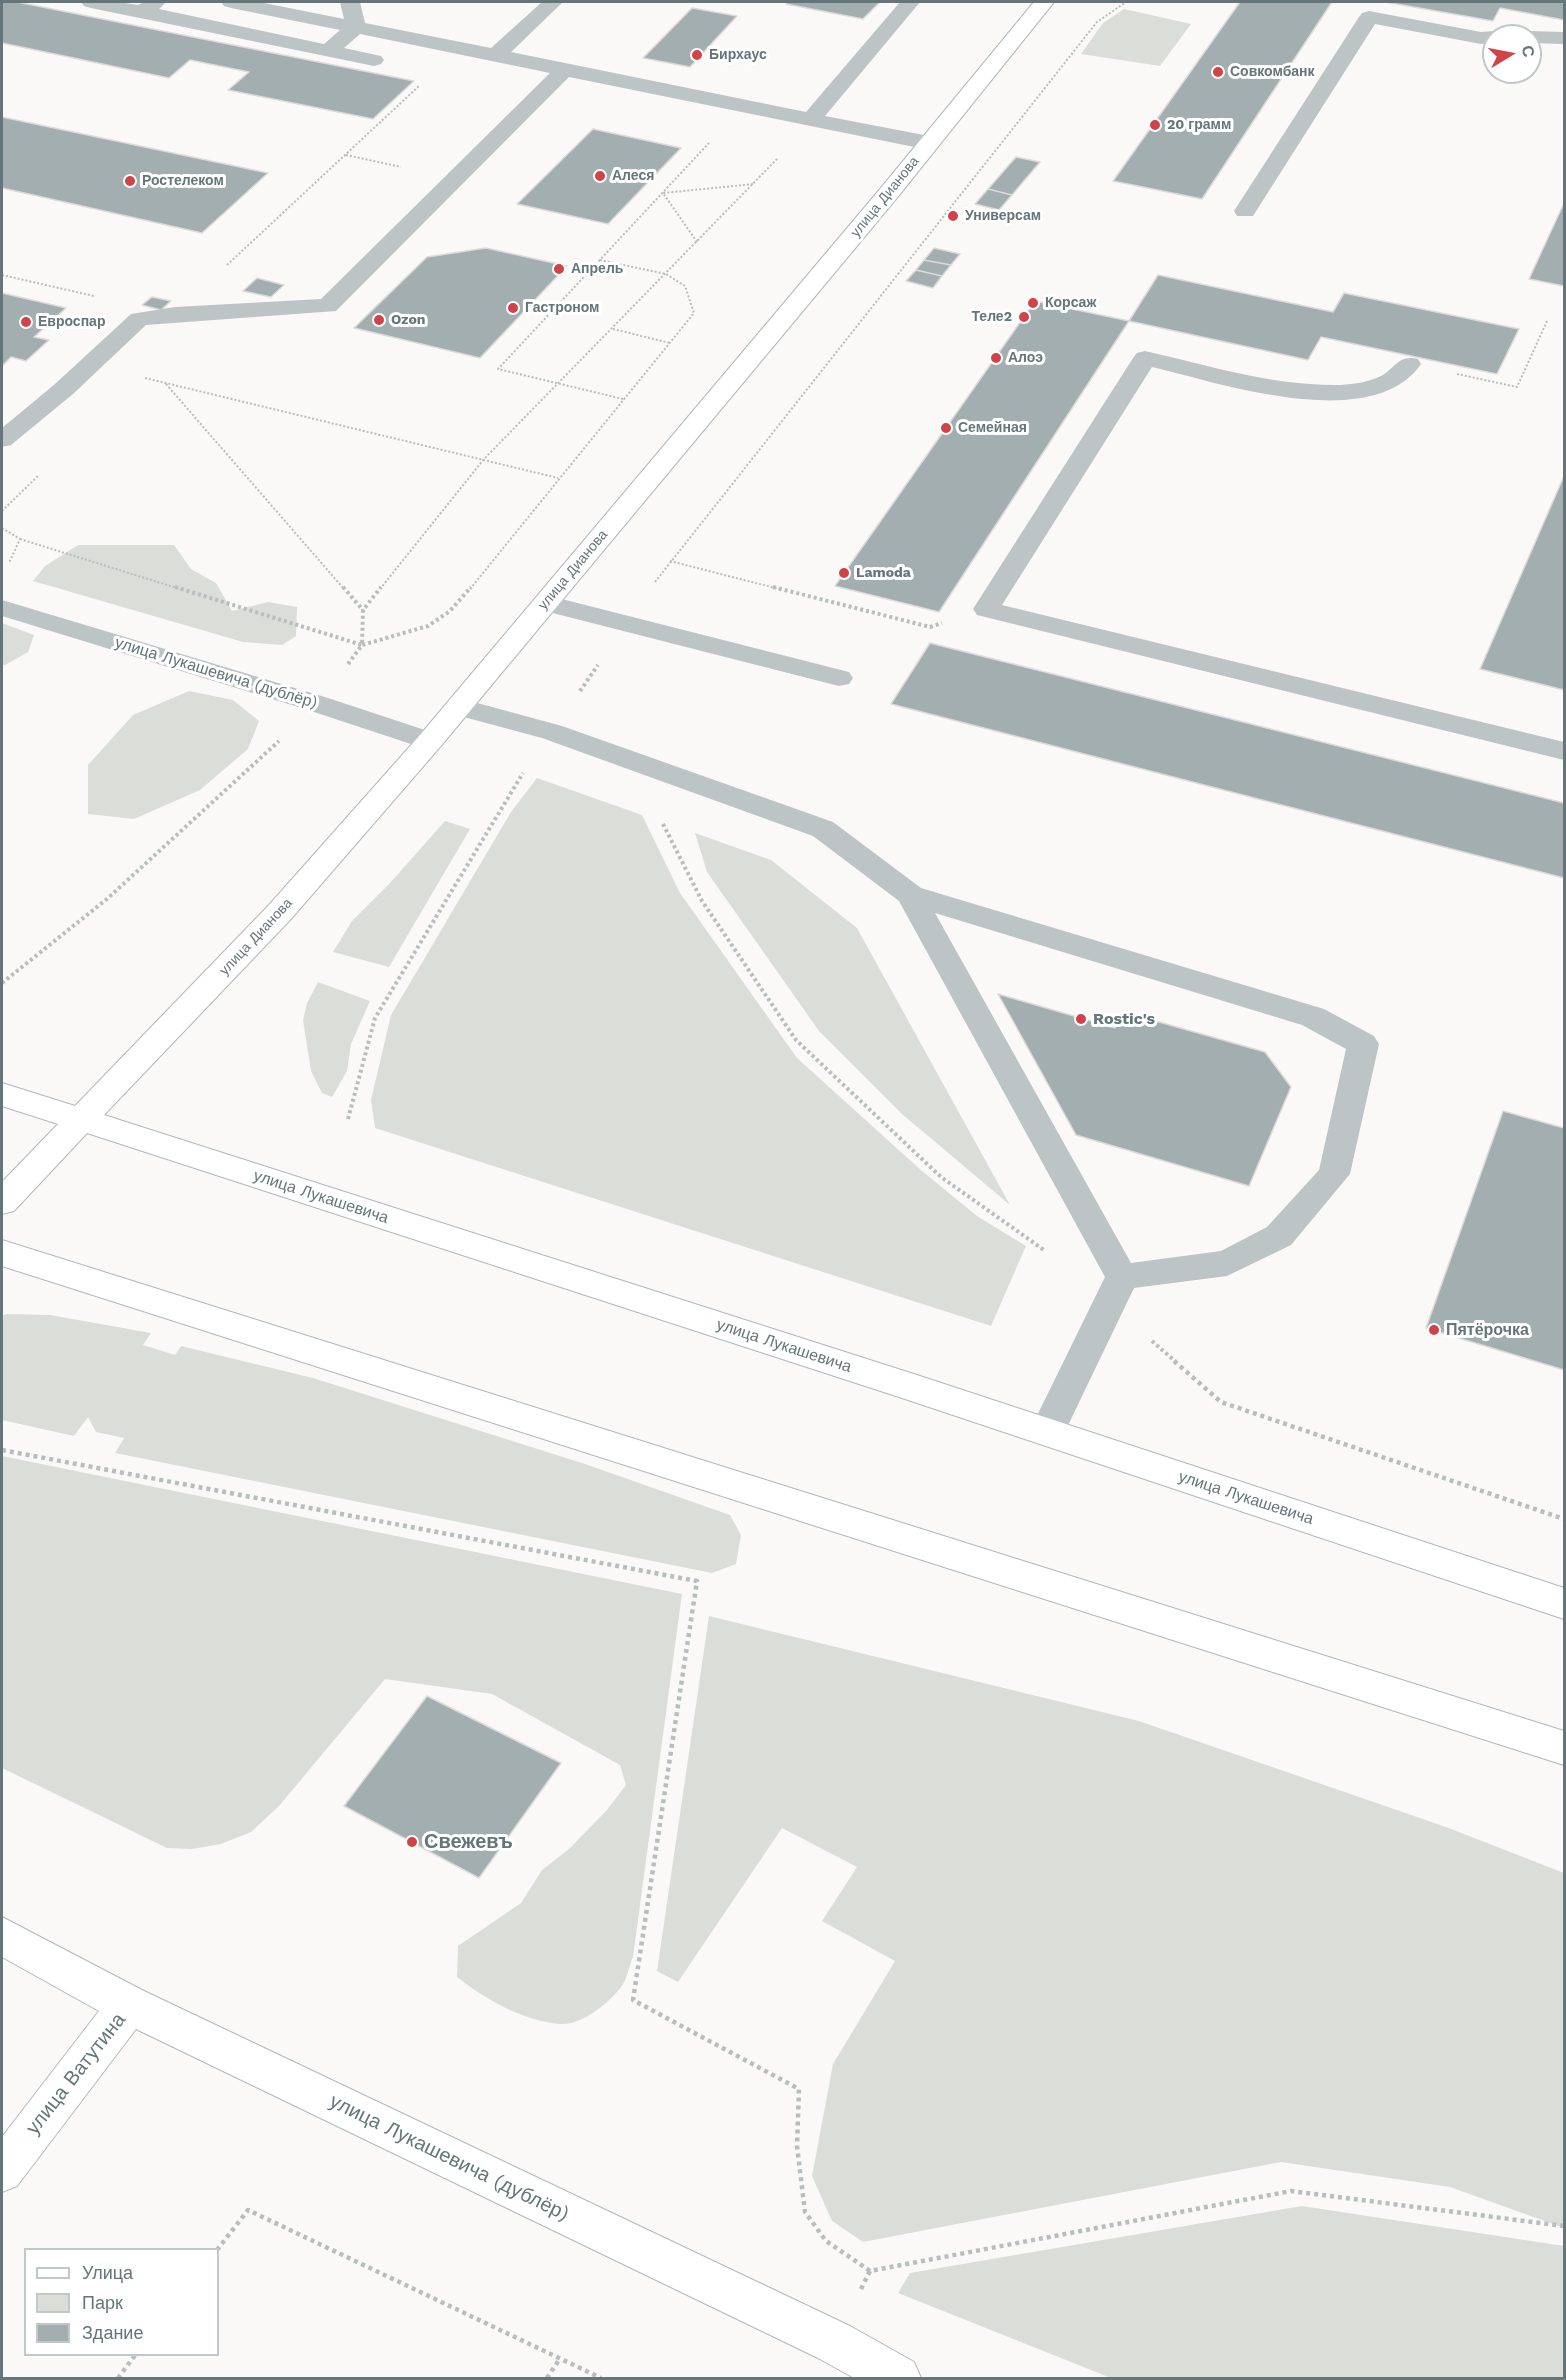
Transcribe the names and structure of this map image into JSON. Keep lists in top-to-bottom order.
{
  "streets": {
    "main road": [
      "улица Дианова",
      "улица Лукашевича (дублёр)",
      "улица Лукашевича",
      "улица Ватутина"
    ]
  },
  "crossings": [
    ["улица Дианова", "улица Лукашевича (дублёр)"],
    ["улица Дианова", "улица Лукашевича"],
    ["улица Лукашевича (дублёр)", "улица Ватутина"]
  ],
  "places": [
    "Бирхаус",
    "Совкомбанк",
    "20 грамм",
    "Алеся",
    "Ростелеком",
    "Универсам",
    "Апрель",
    "Корсаж",
    "Гастроном",
    "Теле2",
    "Ozon",
    "Евроспар",
    "Алоэ",
    "Семейная",
    "Lamoda",
    "Rostic's",
    "Пятёрочка",
    "Свежевъ"
  ],
  "legend": ["Улица", "Парк", "Здание"],
  "north": "right"
}
